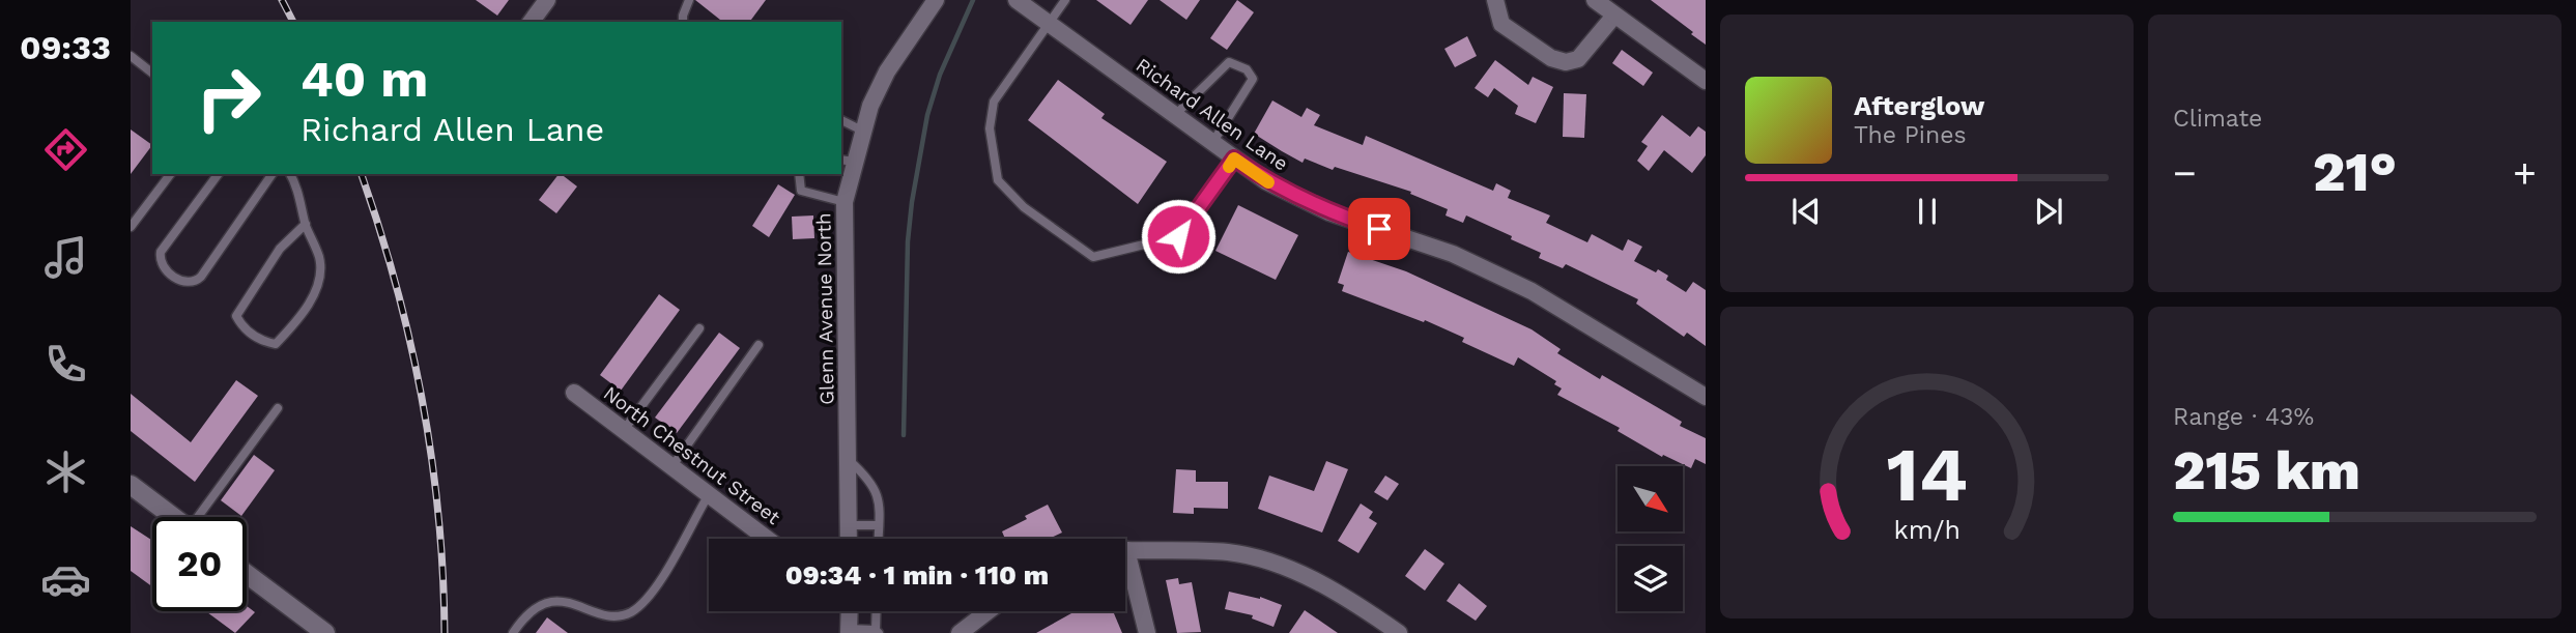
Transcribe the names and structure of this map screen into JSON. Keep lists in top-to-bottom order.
{
  "streets": {
    "street": ["Richard Allen Lane", "Glenn Avenue North", "North Chestnut Street"]
  },
  "north": "bottom right",
  "page": {
    "tabs": "09:33",
    "tile": [
      "Climate",
      ["Range · 43%", "215 km"]
    ],
    "turn": ["40 m", "Richard Allen Lane"],
    "song": ["Afterglow", "The Pines"],
    "heat": ["−", "21°", "+"],
    "limit": "20",
    "trip": "09:34 · 1 min · 110 m",
    "gauge": ["14", "km/h"]
  }
}
